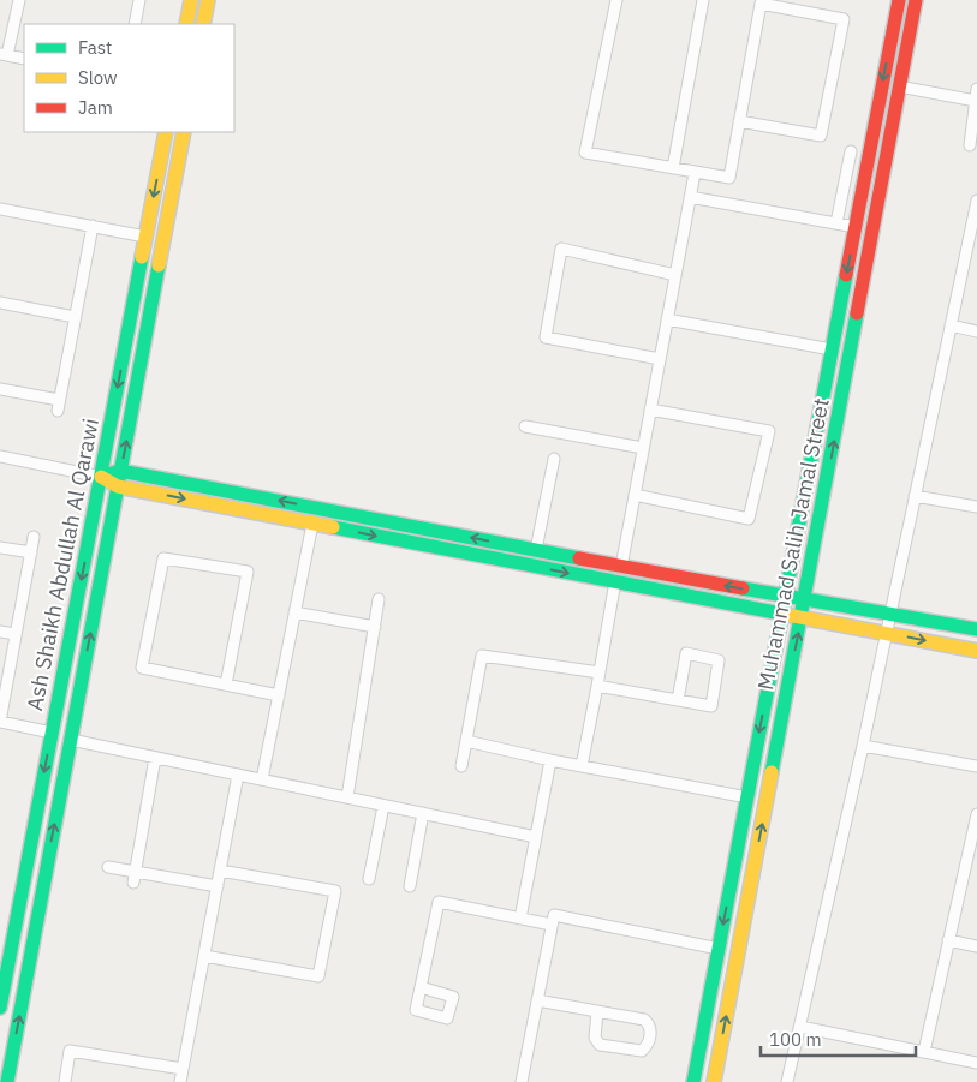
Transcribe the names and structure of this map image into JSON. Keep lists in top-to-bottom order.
{
  "streets": {
    "street": ["Muhammad Salih Jamal Street", "Ash Shaikh Abdullah Al Qarawi"]
  },
  "legend": ["Fast", "Slow", "Jam"],
  "scale_bar": "100 m"
}
